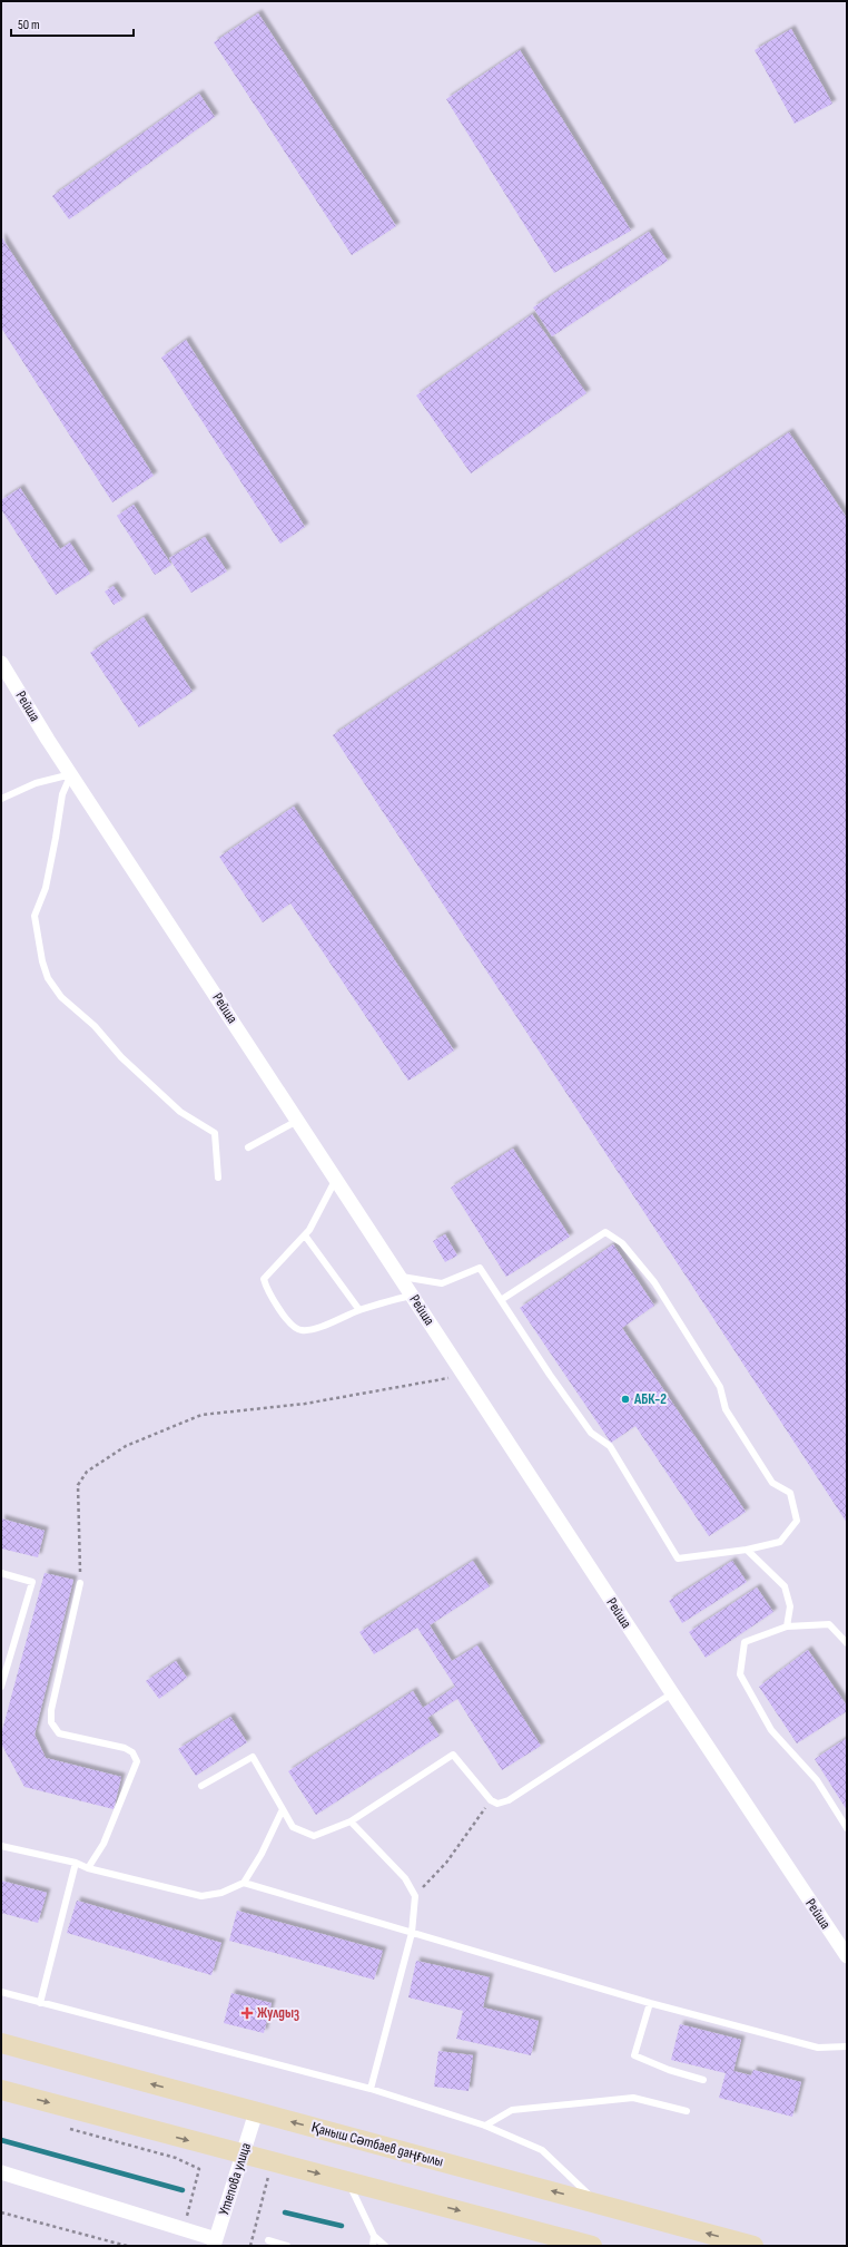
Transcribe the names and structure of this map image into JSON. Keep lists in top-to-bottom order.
{
  "streets": {
    "main road": ["Қаныш Сәтбаев даңғылы"],
    "street": ["Рейша", "Утепова улица"]
  },
  "crossings": [
    ["Қаныш Сәтбаев даңғылы", "Утепова улица"]
  ],
  "places": {
    "other": ["АБК-2"],
    "health": ["Жулдыз"]
  },
  "scale_bar": "50 m"
}
